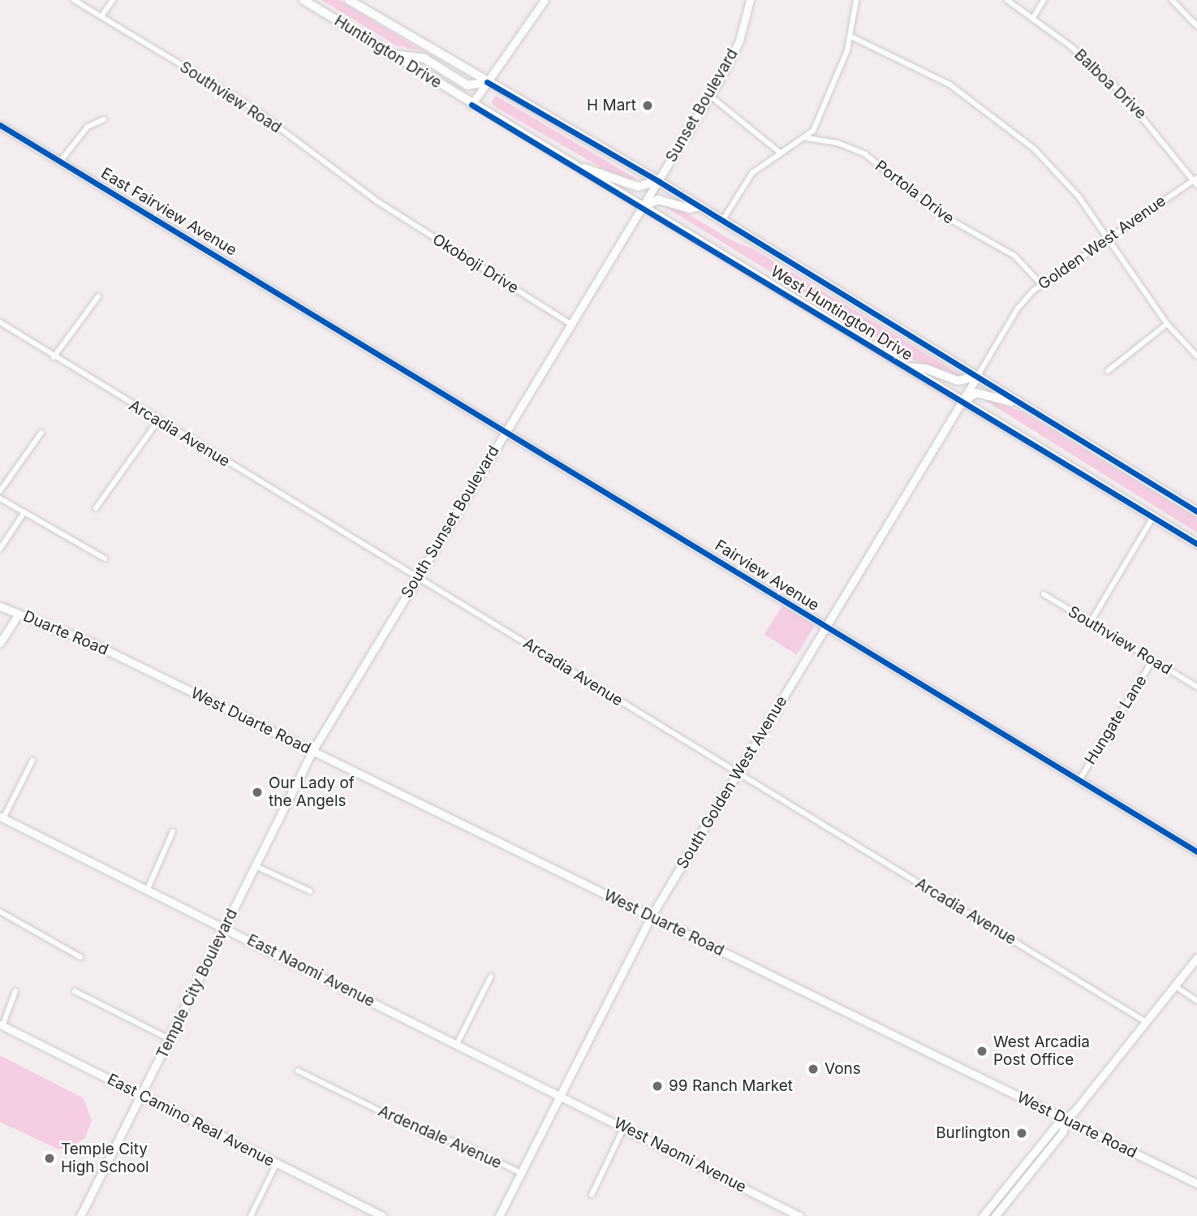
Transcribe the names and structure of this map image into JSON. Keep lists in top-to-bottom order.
{
  "streets": {
    "main road": ["Huntington Drive", "West Huntington Drive"],
    "street": [
      "Balboa Drive",
      "Southview Road",
      "Sunset Boulevard",
      "Portola Drive",
      "East Fairview Avenue",
      "Golden West Avenue",
      "Okoboji Drive",
      "Arcadia Avenue",
      "South Sunset Boulevard",
      "Fairview Avenue",
      "Duarte Road",
      "Hungate Lane",
      "West Duarte Road",
      "South Golden West Avenue",
      "East Naomi Avenue",
      "Temple City Boulevard",
      "East Camino Real Avenue",
      "Ardendale Avenue",
      "West Naomi Avenue"
    ]
  },
  "crossings": [
    ["Huntington Drive", "West Huntington Drive"],
    ["Balboa Drive", "Golden West Avenue"],
    ["Southview Road", "Okoboji Drive"],
    ["Southview Road", "Hungate Lane"],
    ["Sunset Boulevard", "West Huntington Drive"],
    ["Sunset Boulevard", "South Sunset Boulevard"],
    ["Portola Drive", "Golden West Avenue"],
    ["East Fairview Avenue", "Fairview Avenue"],
    ["Golden West Avenue", "West Huntington Drive"],
    ["Golden West Avenue", "South Golden West Avenue"],
    ["Okoboji Drive", "South Sunset Boulevard"],
    ["West Huntington Drive", "South Sunset Boulevard"],
    ["West Huntington Drive", "South Golden West Avenue"],
    ["Arcadia Avenue", "South Sunset Boulevard"],
    ["Arcadia Avenue", "South Golden West Avenue"],
    ["South Sunset Boulevard", "Fairview Avenue"],
    ["South Sunset Boulevard", "West Duarte Road"],
    ["South Sunset Boulevard", "Temple City Boulevard"],
    ["Fairview Avenue", "Hungate Lane"],
    ["Fairview Avenue", "South Golden West Avenue"],
    ["Duarte Road", "West Duarte Road"],
    ["West Duarte Road", "South Golden West Avenue"],
    ["West Duarte Road", "Temple City Boulevard"],
    ["South Golden West Avenue", "East Naomi Avenue"],
    ["South Golden West Avenue", "Ardendale Avenue"],
    ["South Golden West Avenue", "West Naomi Avenue"],
    ["East Naomi Avenue", "Temple City Boulevard"],
    ["East Naomi Avenue", "West Naomi Avenue"],
    ["Temple City Boulevard", "East Camino Real Avenue"]
  ],
  "places": [
    "H Mart",
    "Our Lady of the Angels",
    "West Arcadia Post Office",
    "Vons",
    "99 Ranch Market",
    "Burlington",
    "Temple City High School"
  ]
}
